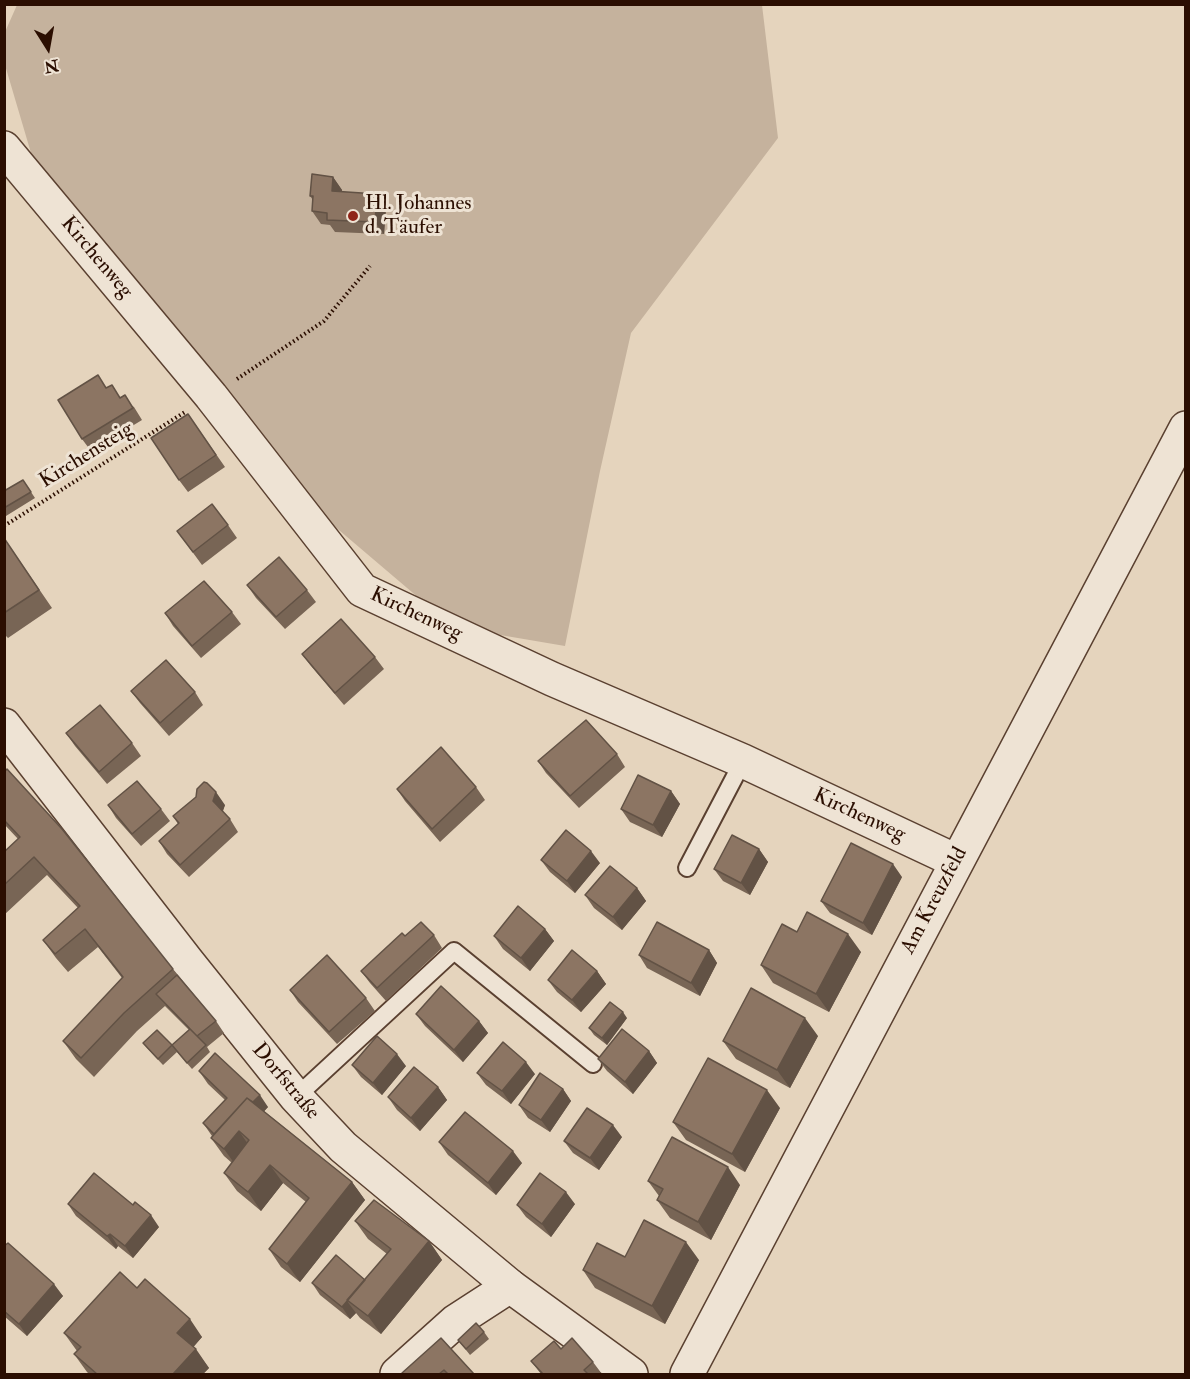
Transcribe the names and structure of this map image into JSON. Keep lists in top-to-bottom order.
{
  "streets": {
    "street": ["Kirchenweg", "Am Kreuzfeld", "Dorfstraße"],
    "path": ["Kirchensteig"]
  },
  "crossings": [
    ["Kirchenweg", "Kirchensteig"],
    ["Kirchenweg", "Am Kreuzfeld"]
  ],
  "places": ["Hl. Johannes d. Täufer"],
  "north": "bottom"
}
